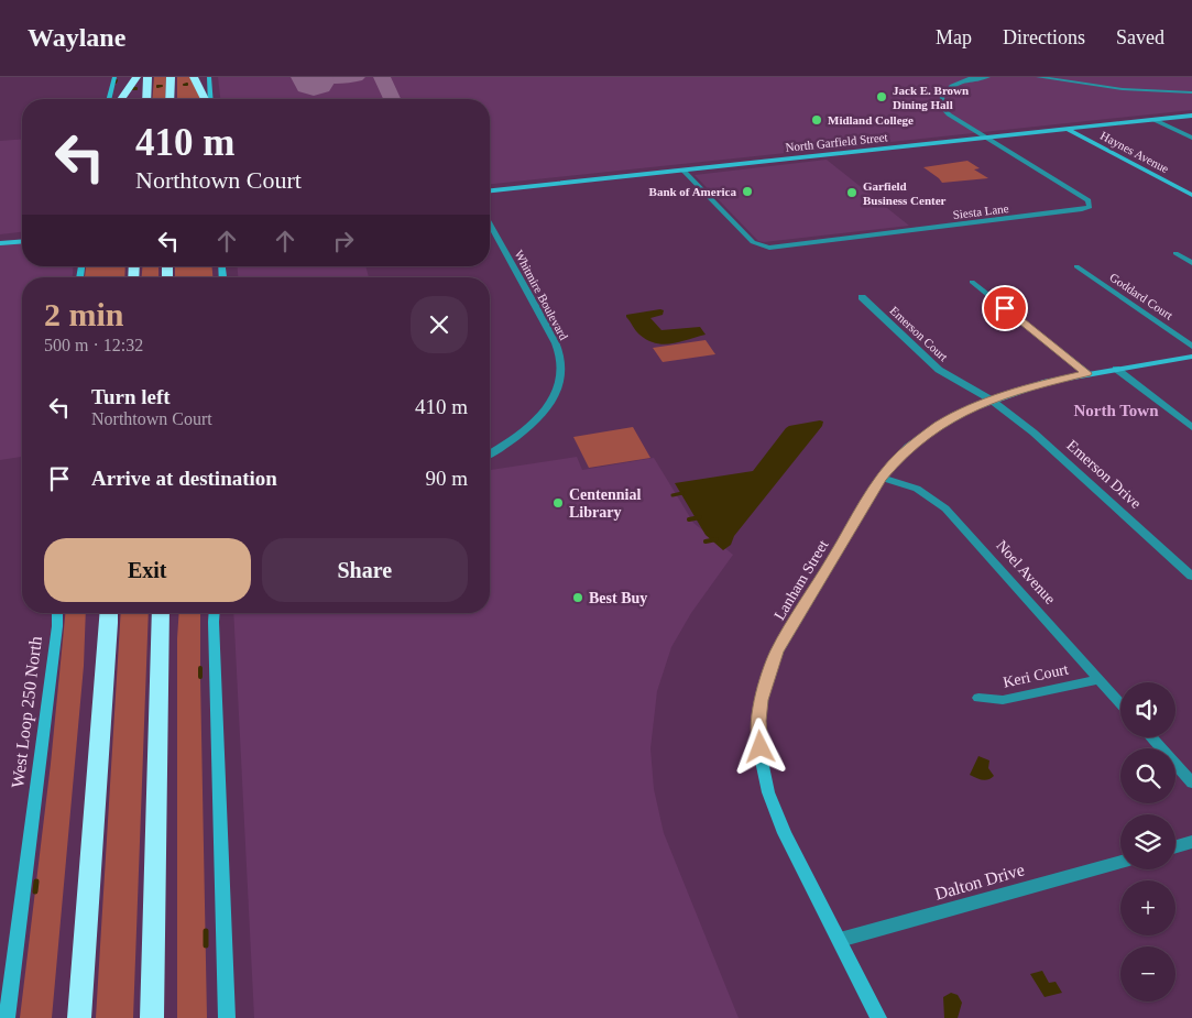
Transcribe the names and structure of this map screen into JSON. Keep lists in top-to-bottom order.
{
  "streets": {
    "main road": [
      "North Garfield Street",
      "Haynes Avenue",
      "Lanham Street",
      "West Loop 250 North"
    ],
    "street": [
      "Siesta Lane",
      "Whitmire Boulevard",
      "Goddard Court",
      "Emerson Court",
      "Emerson Drive",
      "Noel Avenue",
      "Keri Court",
      "Dalton Drive"
    ]
  },
  "crossings": [
    ["North Garfield Street", "Haynes Avenue"],
    ["North Garfield Street", "Siesta Lane"],
    ["Emerson Court", "Emerson Drive"],
    ["Emerson Court", "Lanham Street"],
    ["Emerson Drive", "Lanham Street"],
    ["Noel Avenue", "Lanham Street"],
    ["Noel Avenue", "Keri Court"],
    ["Lanham Street", "Dalton Drive"]
  ],
  "districts": ["North Town"],
  "places": [
    "Jack E. Brown Dining Hall",
    "Midland College",
    "Bank of America",
    "Garfield Business Center",
    "Centennial Library",
    "Best Buy"
  ],
  "page": {
    "header": "Waylane",
    "nav": ["Map", "Directions", "Saved"],
    "turn": ["410 m", "Northtown Court"],
    "heading": ["2 min", "500 m · 12:32"],
    "list": [
      {
        "name": "Turn left",
        "note": "Northtown Court",
        "value": "410 m"
      },
      {
        "name": "Arrive at destination",
        "value": "90 m"
      }
    ],
    "buttons": ["Exit", "Share"],
    "map_buttons": ["+", "−"]
  }
}
